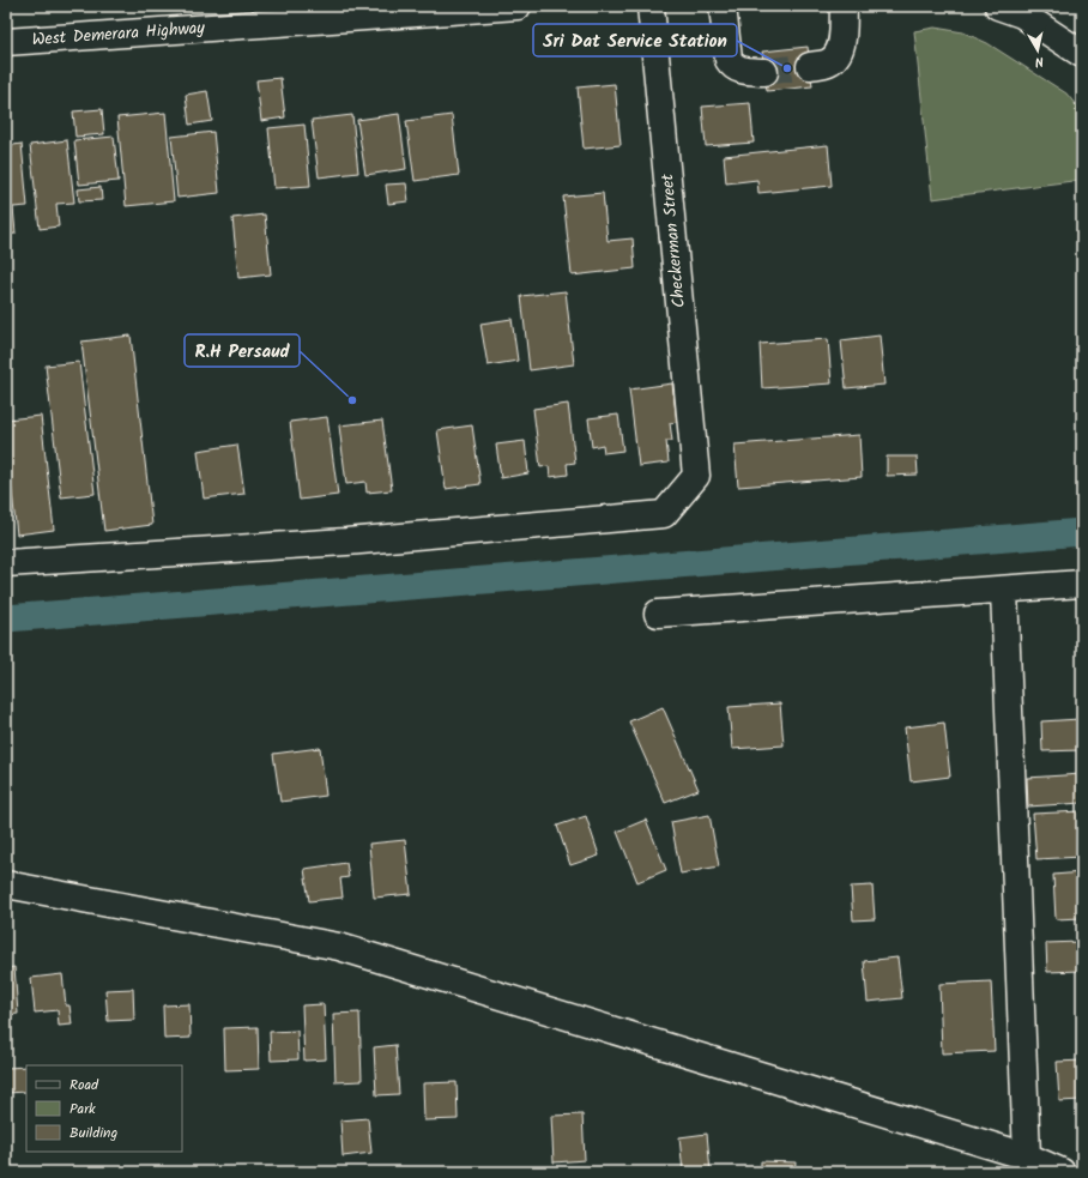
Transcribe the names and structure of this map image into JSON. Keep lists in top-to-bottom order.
{
  "streets": {
    "street": ["West Demerara Highway", "Checkerman Street"]
  },
  "places": ["Sri Dat Service Station", "R.H Persaud"],
  "legend": ["Road", "Park", "Building"],
  "north": "bottom"
}
